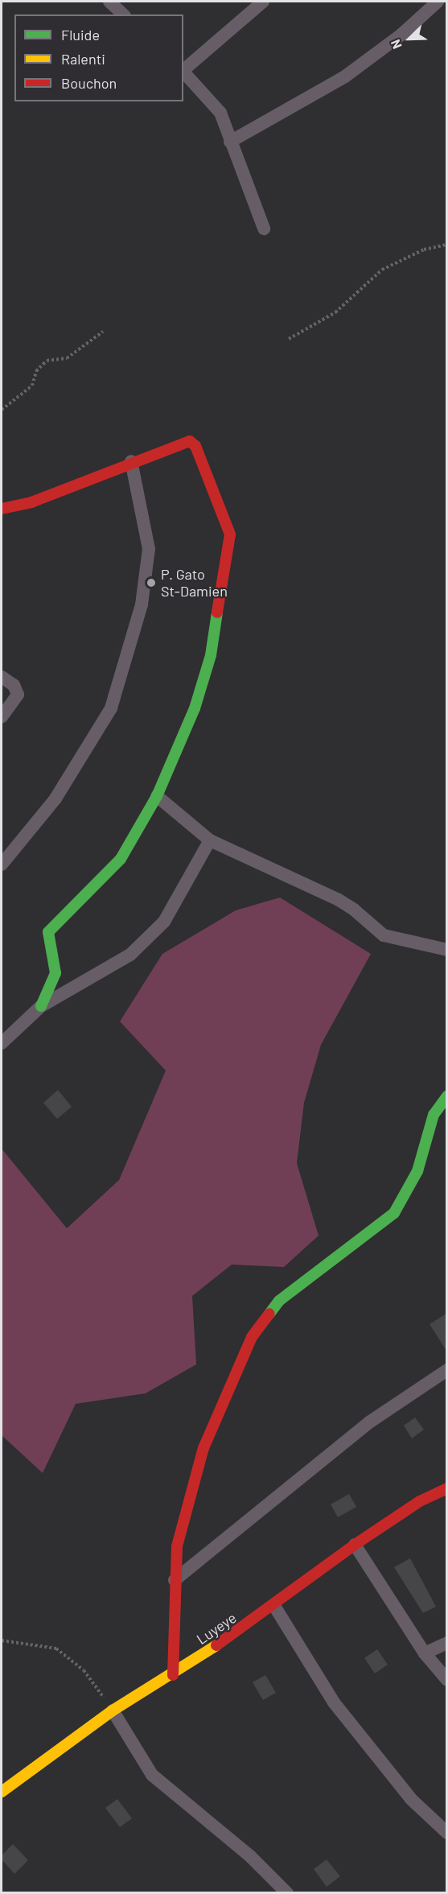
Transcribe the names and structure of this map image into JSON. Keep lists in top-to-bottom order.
{
  "streets": {
    "street": ["Luyeye"]
  },
  "places": ["P. Gato St-Damien"],
  "legend": ["Fluide", "Ralenti", "Bouchon"],
  "north": "bottom left"
}
